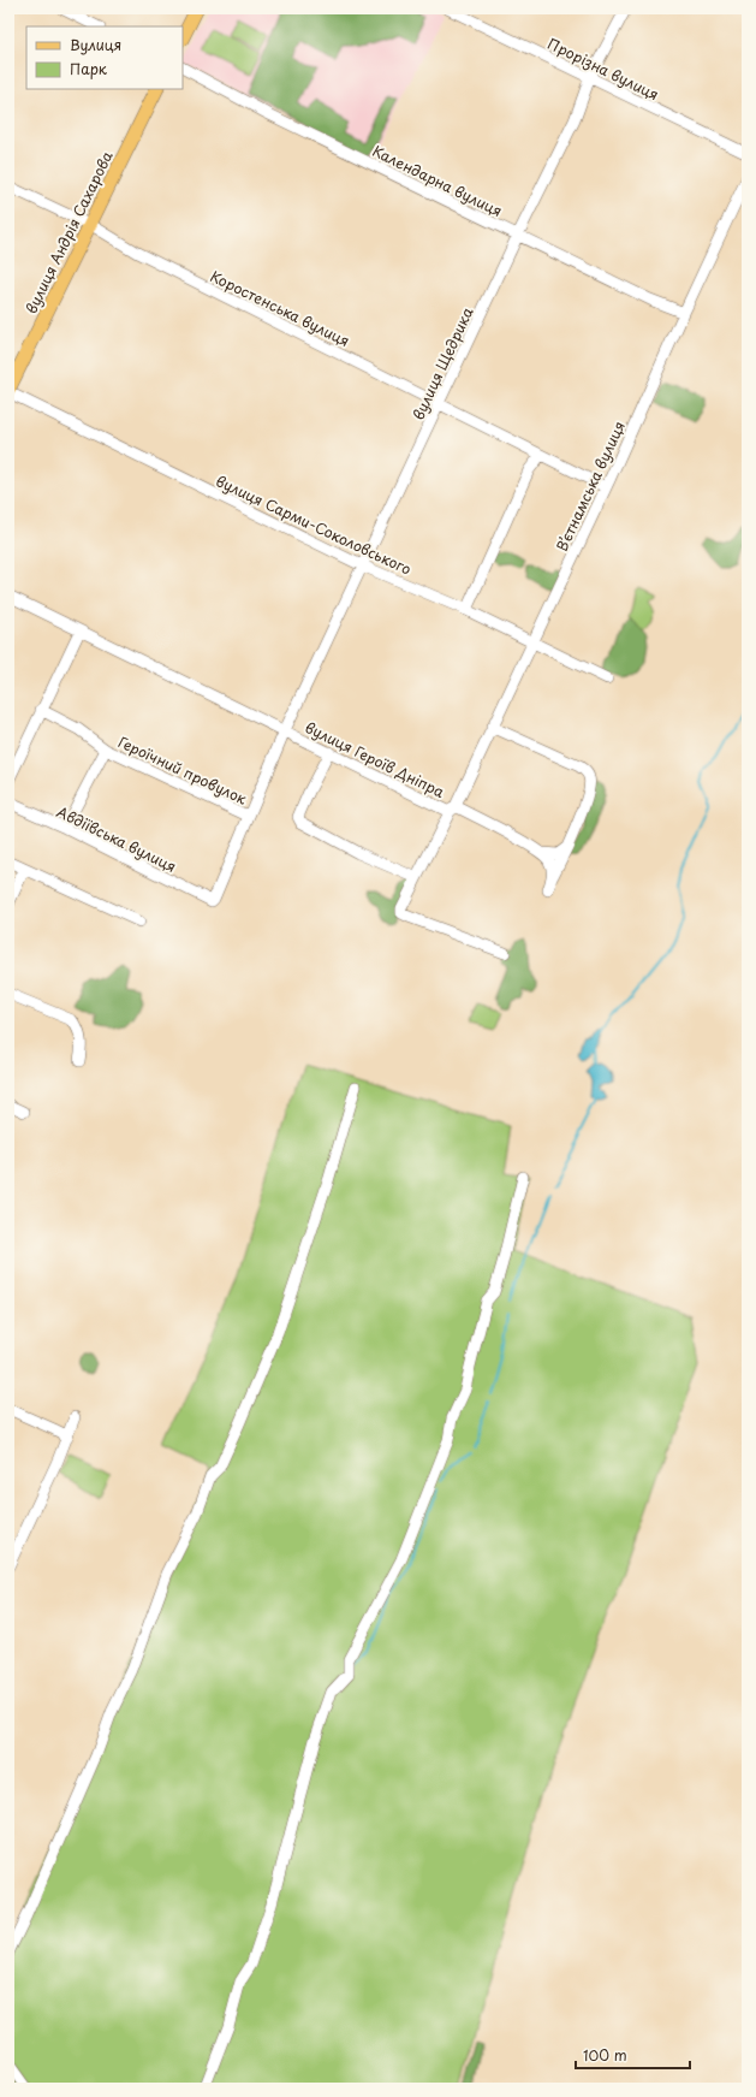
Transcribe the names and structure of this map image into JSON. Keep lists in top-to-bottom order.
{
  "streets": {
    "main road": ["вулиця Андрія Сахарова"],
    "street": [
      "Прорізна вулиця",
      "Календарна вулиця",
      "Коростенська вулиця",
      "вулиця Щедрика",
      "Вʼєтнамська вулиця",
      "вулиця Сарми-Соколовського",
      "вулиця Героїв Дніпра",
      "Героїчний провулок",
      "Авдіївська вулиця"
    ]
  },
  "crossings": [
    ["Прорізна вулиця", "вулиця Щедрика"],
    ["Календарна вулиця", "вулиця Щедрика"],
    ["Календарна вулиця", "Вʼєтнамська вулиця"],
    ["вулиця Андрія Сахарова", "Коростенська вулиця"],
    ["вулиця Андрія Сахарова", "вулиця Сарми-Соколовського"],
    ["Коростенська вулиця", "вулиця Щедрика"],
    ["Коростенська вулиця", "Вʼєтнамська вулиця"],
    ["вулиця Щедрика", "вулиця Сарми-Соколовського"],
    ["вулиця Щедрика", "вулиця Героїв Дніпра"],
    ["Вʼєтнамська вулиця", "вулиця Сарми-Соколовського"],
    ["Вʼєтнамська вулиця", "вулиця Героїв Дніпра"],
    ["вулиця Героїв Дніпра", "Героїчний провулок"],
    ["вулиця Героїв Дніпра", "Авдіївська вулиця"]
  ],
  "legend": ["Вулиця", "Парк"],
  "scale_bar": "100 m"
}
